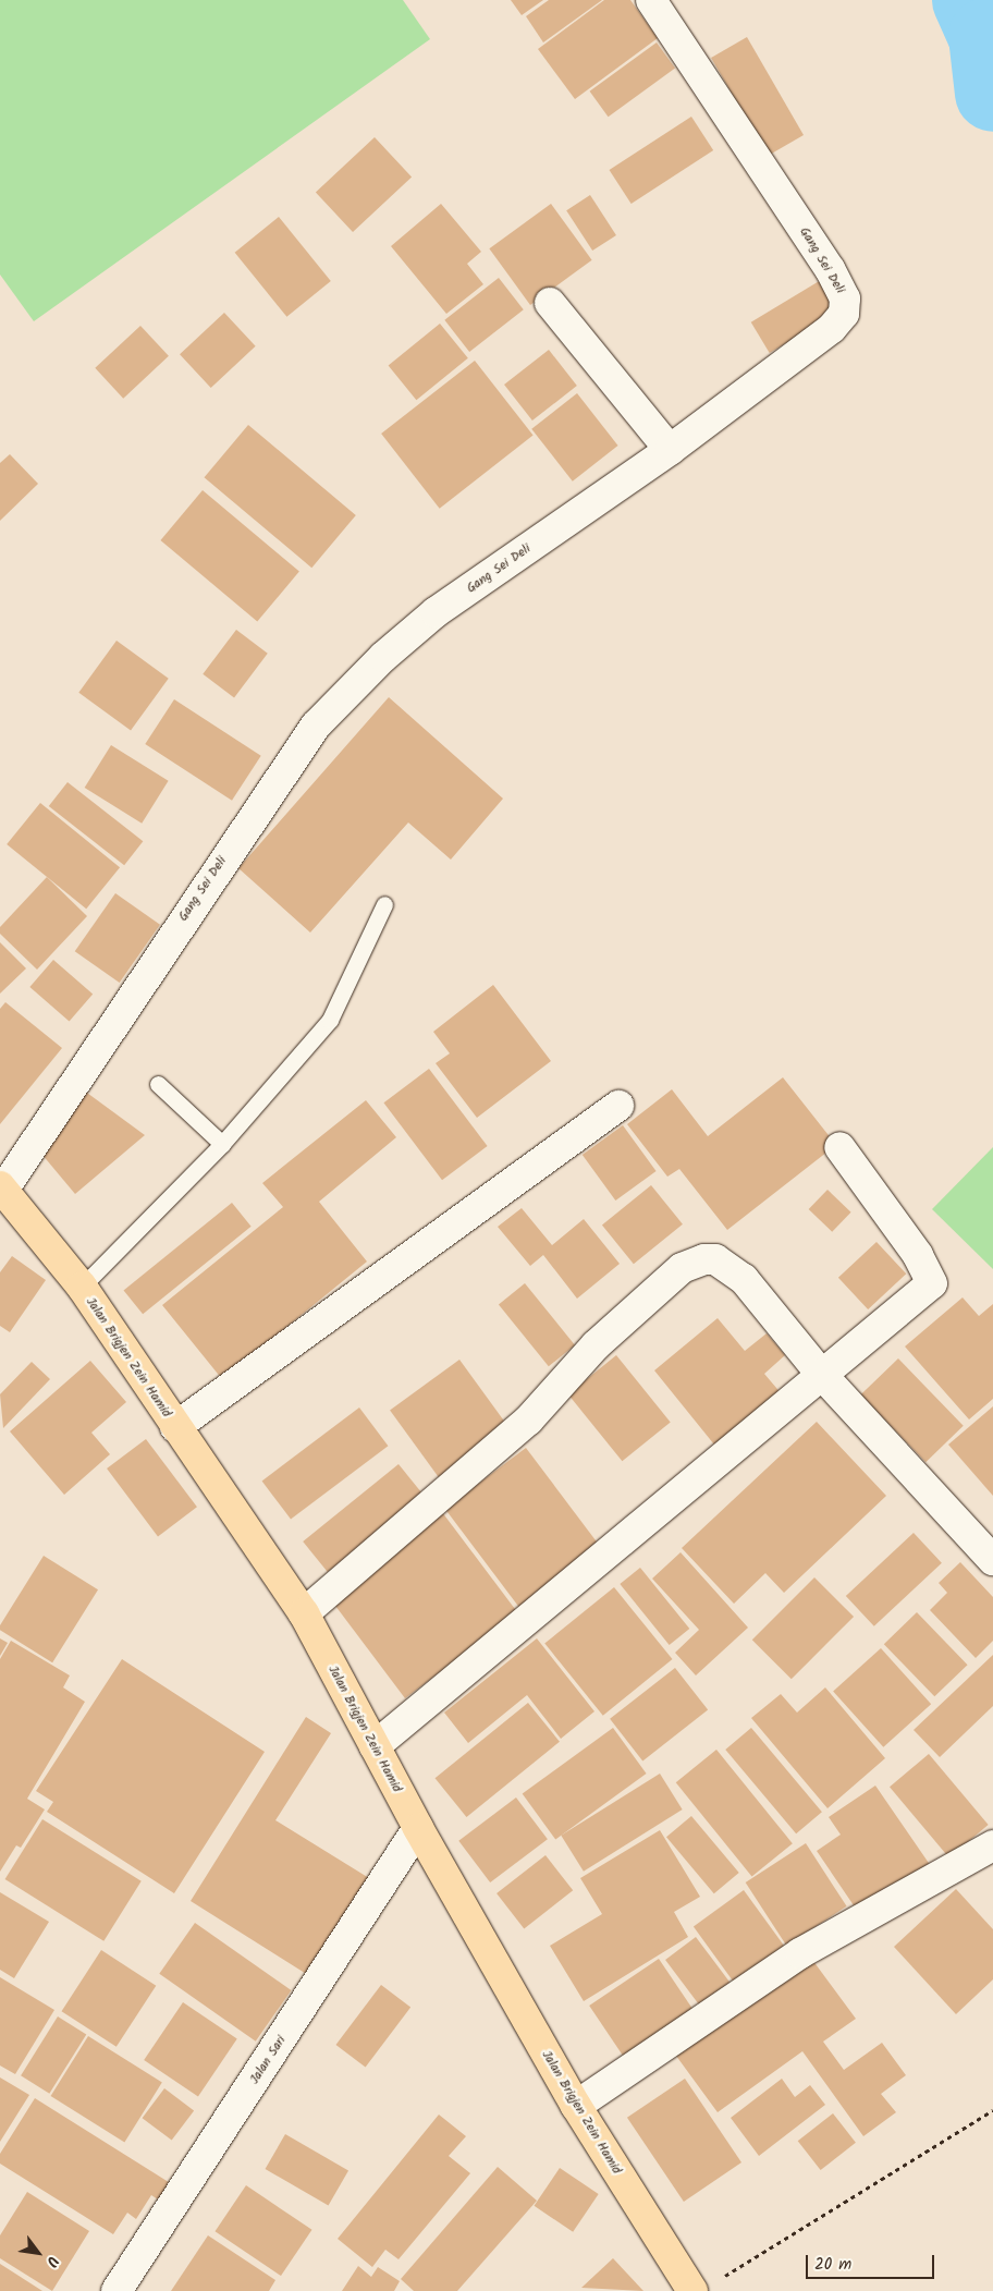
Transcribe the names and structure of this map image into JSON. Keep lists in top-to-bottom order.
{
  "streets": {
    "main road": ["Jalan Brigjen Zein Hamid"],
    "street": ["Gang Sei Deli", "Jalan Sari"]
  },
  "crossings": [
    ["Gang Sei Deli", "Jalan Brigjen Zein Hamid"],
    ["Jalan Brigjen Zein Hamid", "Jalan Sari"]
  ],
  "scale_bar": "20 m",
  "north": "bottom right"
}
